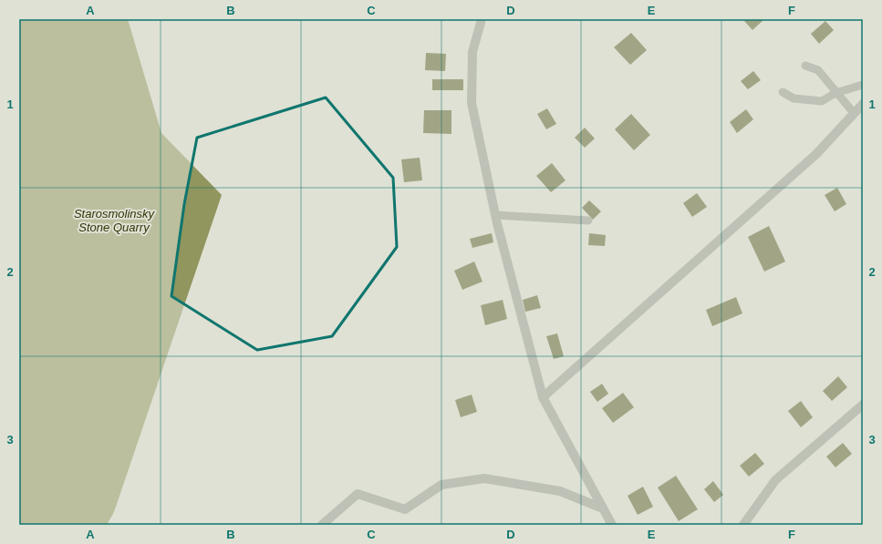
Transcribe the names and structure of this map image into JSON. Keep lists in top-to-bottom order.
{
  "water": ["Starosmolinsky Stone Quarry"],
  "grid": {
    "columns": [
      "A",
      "B",
      "C",
      "D",
      "E",
      "F"
    ],
    "rows": ["1", "2", "3"]
  }
}
